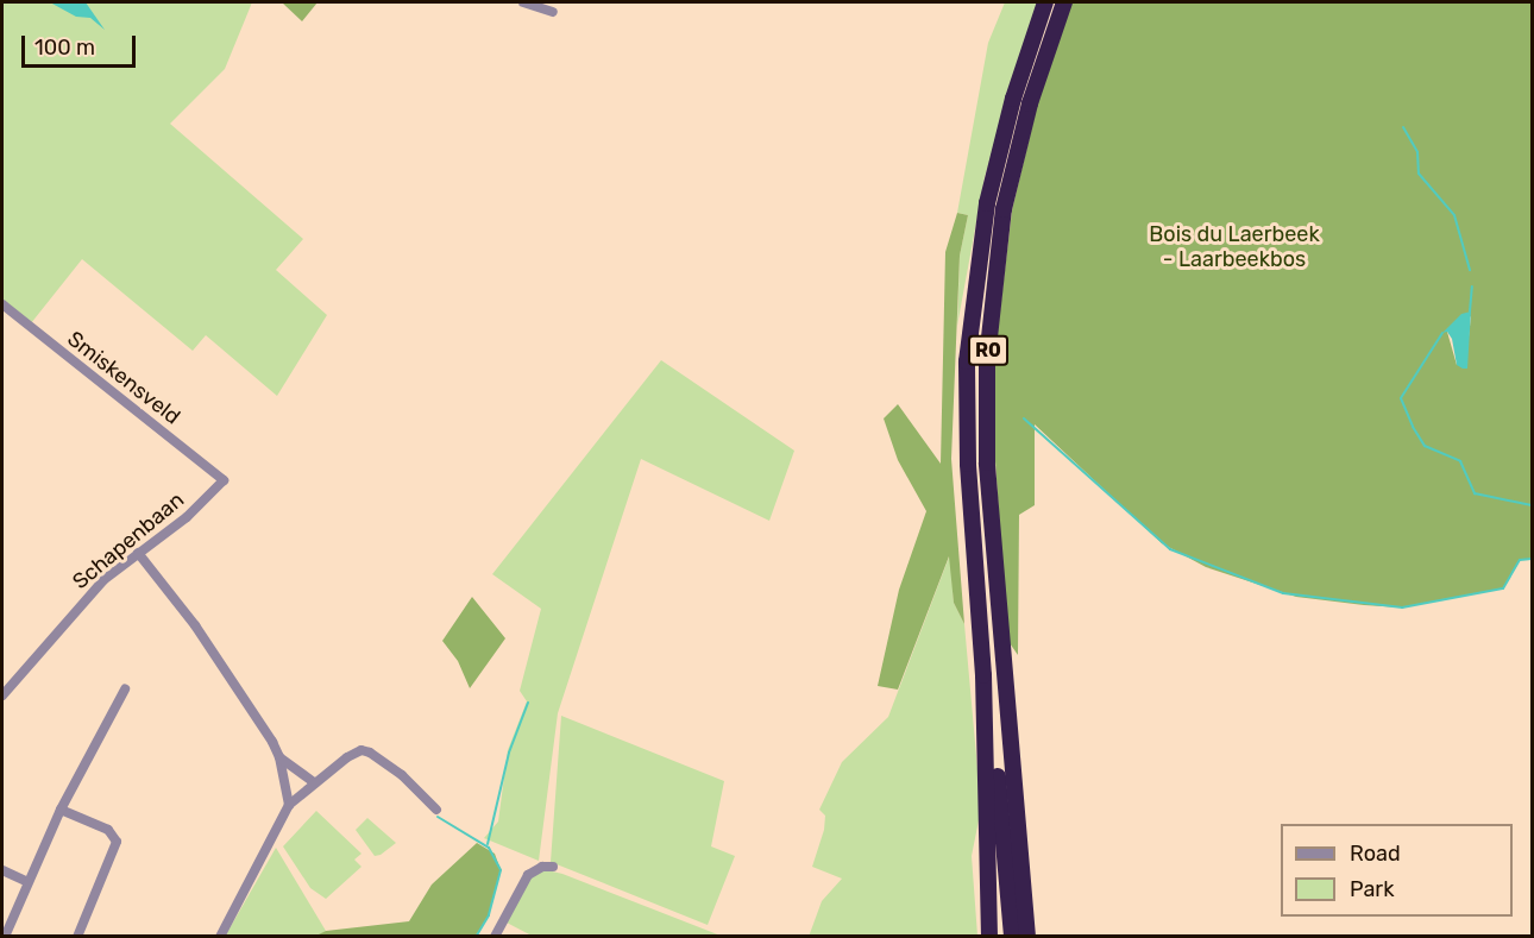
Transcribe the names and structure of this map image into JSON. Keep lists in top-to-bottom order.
{
  "streets": {
    "highway": ["R0"],
    "street": ["Smiskensveld", "Schapenbaan"]
  },
  "crossings": [
    ["Smiskensveld", "Schapenbaan"]
  ],
  "parks": ["Bois du Laerbeek - Laarbeekbos"],
  "legend": ["Road", "Park"],
  "scale_bar": "100 m"
}
